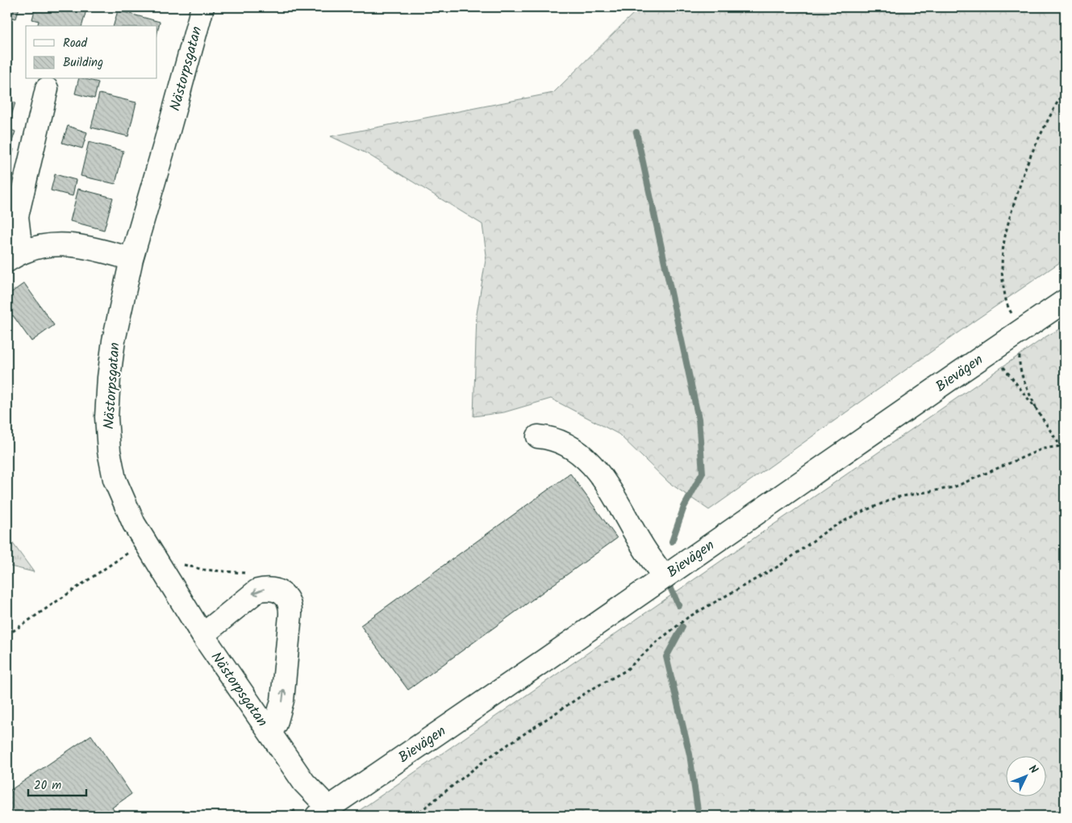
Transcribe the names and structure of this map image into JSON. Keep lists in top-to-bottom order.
{
  "streets": {
    "street": ["Nästorpsgatan", "Bievägen"]
  },
  "crossings": [
    ["Nästorpsgatan", "Bievägen"]
  ],
  "legend": ["Road", "Building"],
  "scale_bar": "20 m",
  "north": "top right"
}
